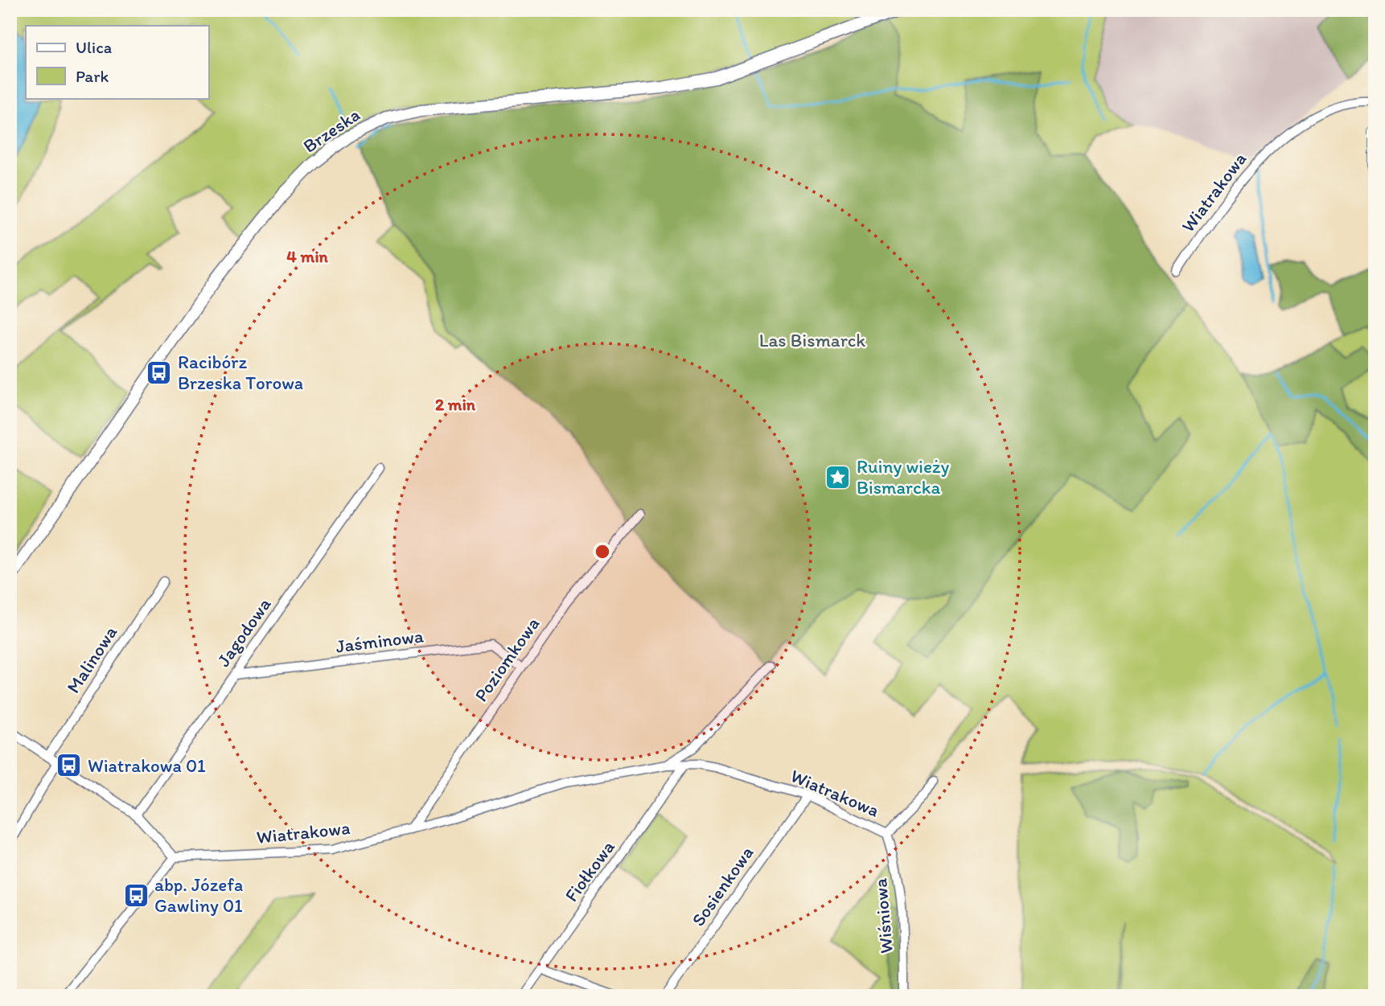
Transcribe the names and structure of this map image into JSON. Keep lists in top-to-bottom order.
{
  "streets": {
    "street": [
      "Brzeska",
      "Wiatrakowa",
      "Jagodowa",
      "Jaśminowa",
      "Malinowa",
      "Poziomkowa",
      "Fiołkowa",
      "Sosienkowa",
      "Wiśniowa"
    ]
  },
  "crossings": [
    ["Wiatrakowa", "Poziomkowa"],
    ["Wiatrakowa", "Fiołkowa"],
    ["Wiatrakowa", "Sosienkowa"],
    ["Wiatrakowa", "Wiśniowa"],
    ["Jagodowa", "Jaśminowa"],
    ["Jaśminowa", "Poziomkowa"]
  ],
  "parks": ["Las Bismarck"],
  "places": {
    "bus stop": ["Racibórz Brzeska Torowa", "Wiatrakowa 01", "abp. Józefa Gawliny 01"],
    "place": ["Ruiny wieży Bismarcka"]
  },
  "legend": ["Ulica", "Park"],
  "rings": ["4 min", "2 min"]
}
